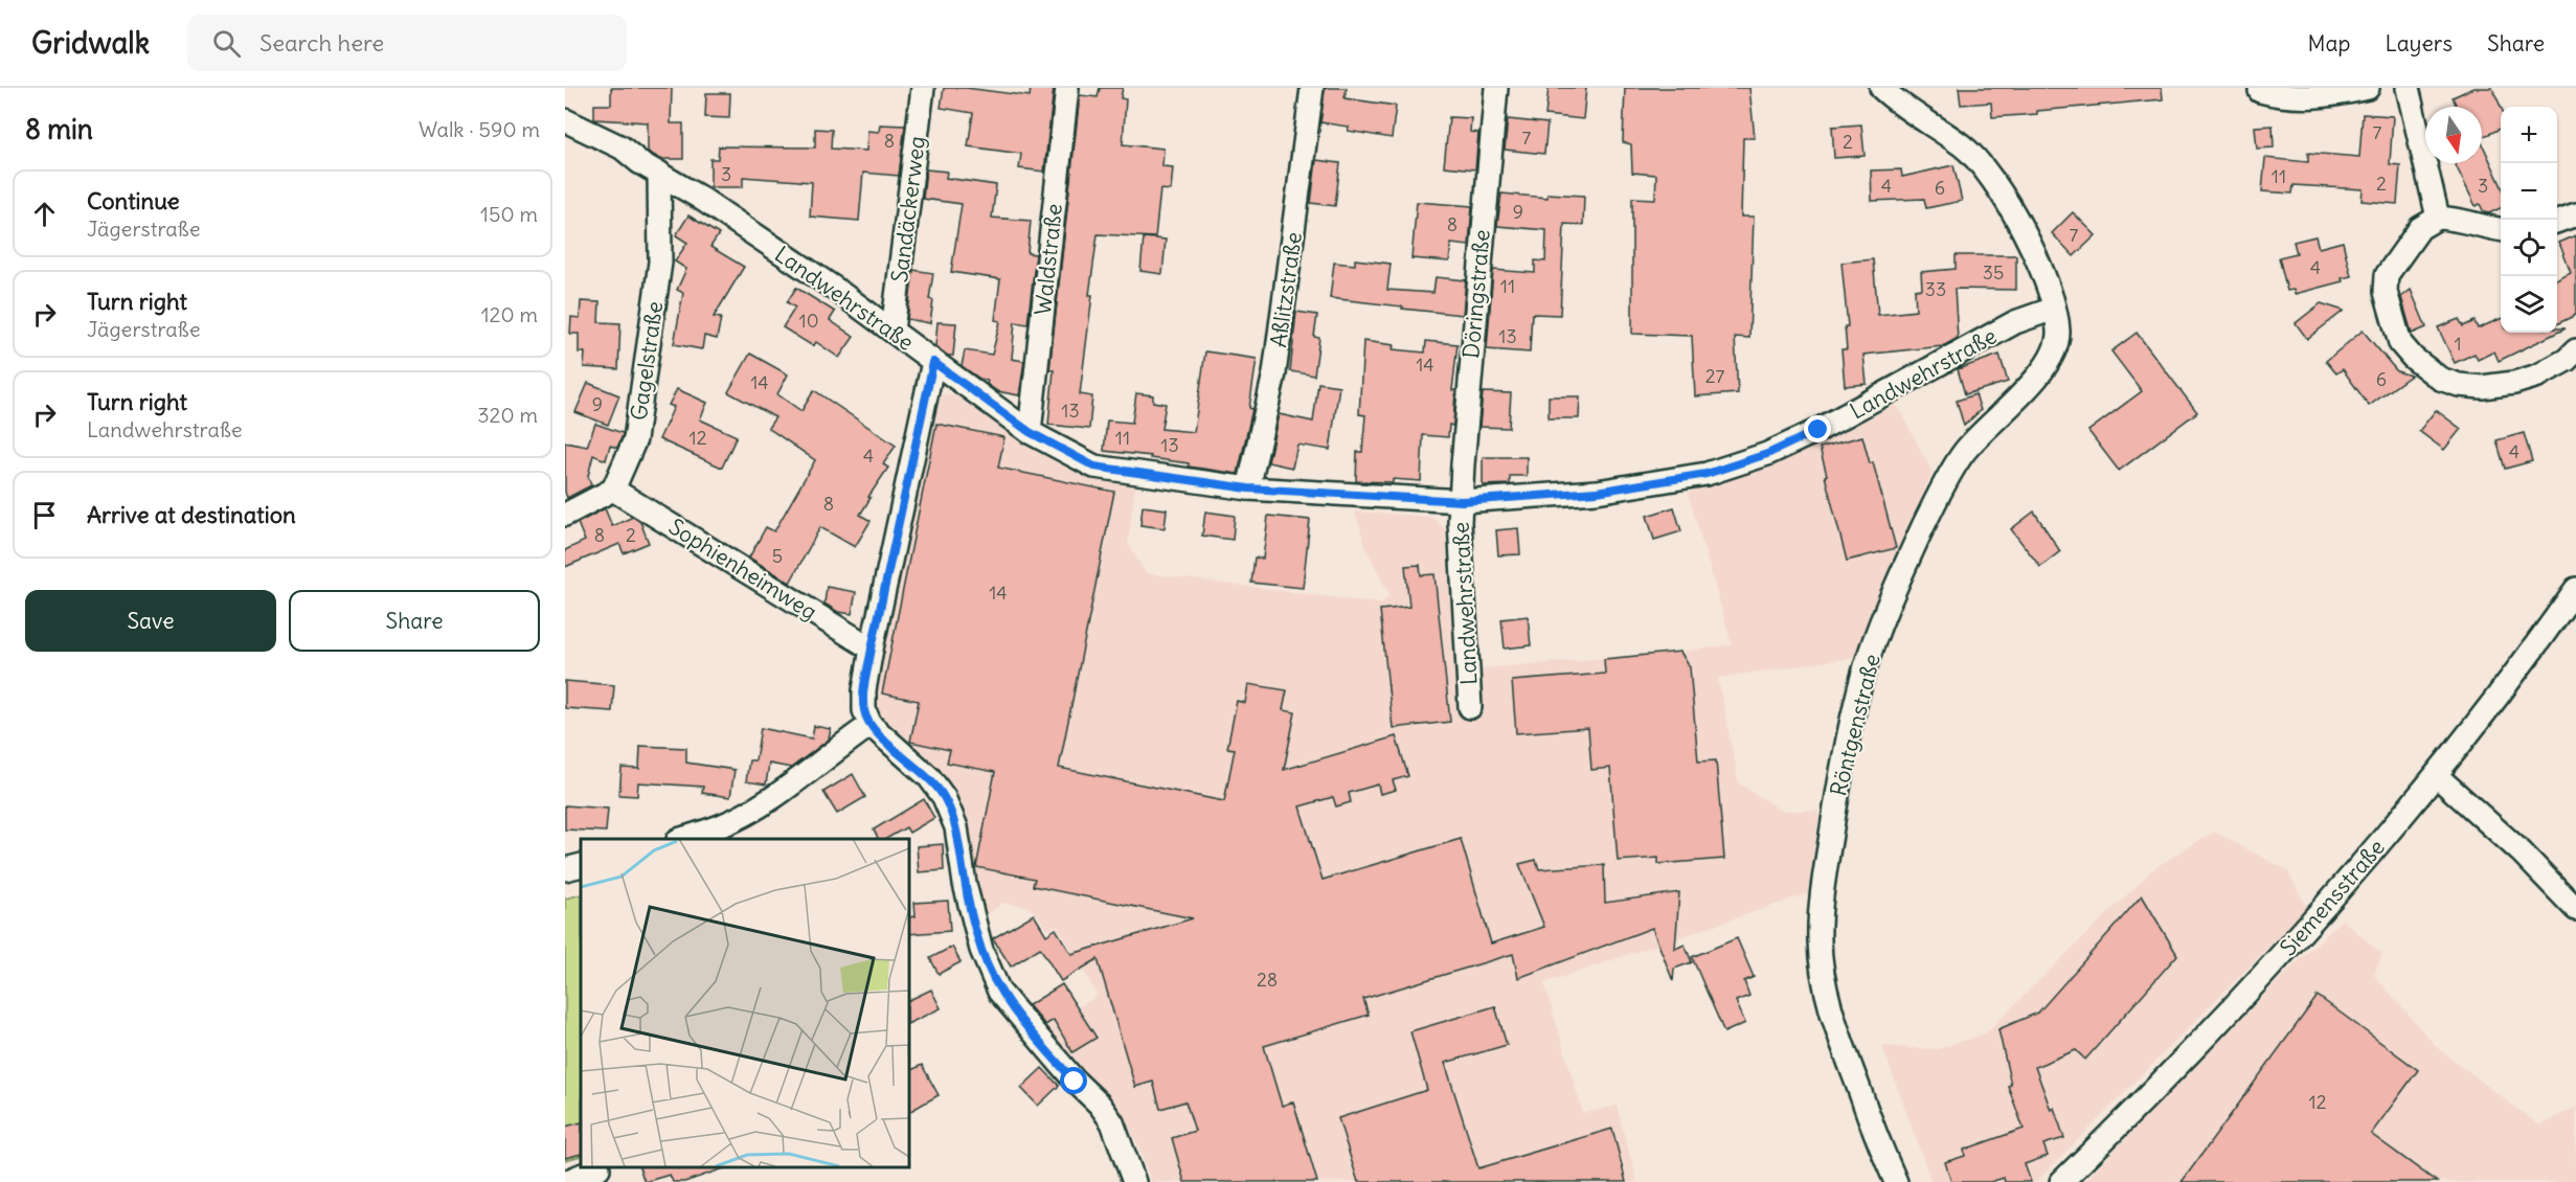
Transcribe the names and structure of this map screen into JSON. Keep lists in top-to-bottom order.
{
  "streets": {
    "street": [
      "Sandäckerweg",
      "Waldstraße",
      "Aßlitzstraße",
      "Döringstraße",
      "Landwehrstraße",
      "Gagelstraße",
      "Sophienheimweg",
      "Röntgenstraße",
      "Siemensstraße"
    ]
  },
  "crossings": [
    ["Sandäckerweg", "Landwehrstraße"],
    ["Waldstraße", "Landwehrstraße"],
    ["Aßlitzstraße", "Landwehrstraße"],
    ["Döringstraße", "Landwehrstraße"],
    ["Landwehrstraße", "Gagelstraße"],
    ["Landwehrstraße", "Röntgenstraße"],
    ["Gagelstraße", "Sophienheimweg"]
  ],
  "house_numbers": [
    "7",
    "7",
    "8",
    "2",
    "3",
    "11",
    "2",
    "4",
    "3",
    "6",
    "9",
    "8",
    "7",
    "4",
    "35",
    "11",
    "33",
    "10",
    "13",
    "1",
    "14",
    "27",
    "6",
    "14",
    "9",
    "13",
    "12",
    "11",
    "13",
    "4",
    "4",
    "8",
    "8",
    "2",
    "5",
    "14",
    "28",
    "12"
  ],
  "north": "bottom",
  "page": {
    "header": "Gridwalk",
    "search": "Search here",
    "nav": ["Map", "Layers", "Share"],
    "heading": ["8 min", "Walk · 590 m"],
    "map_buttons": ["+", "−"],
    "list": [
      ["Continue", "Jägerstraße", "150 m"],
      ["Turn right", "Jägerstraße", "120 m"],
      ["Turn right", "Landwehrstraße", "320 m"],
      "Arrive at destination"
    ],
    "buttons": ["Save", "Share"]
  }
}
